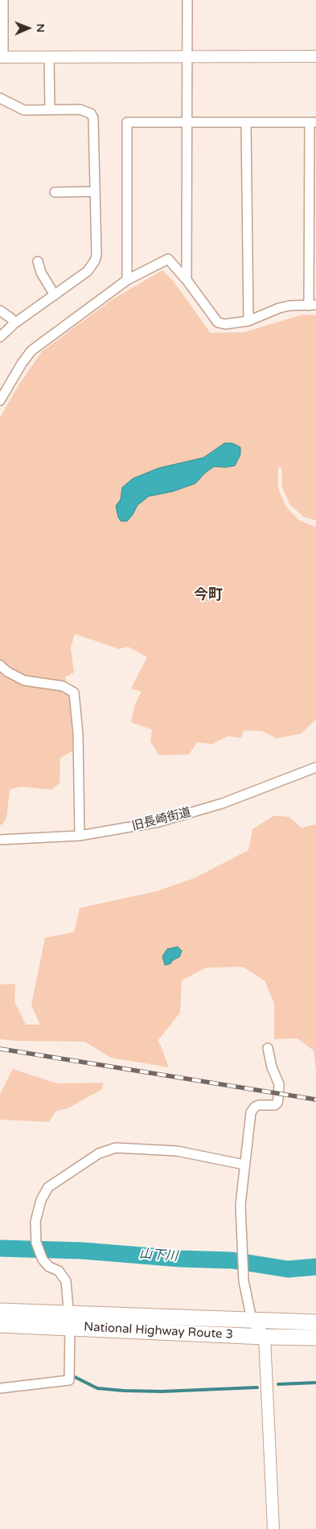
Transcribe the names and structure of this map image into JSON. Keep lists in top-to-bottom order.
{
  "streets": {
    "highway": ["National Highway Route 3"],
    "street": ["旧長崎街道"]
  },
  "districts": ["今町"],
  "water": ["山下川"],
  "north": "right"
}
